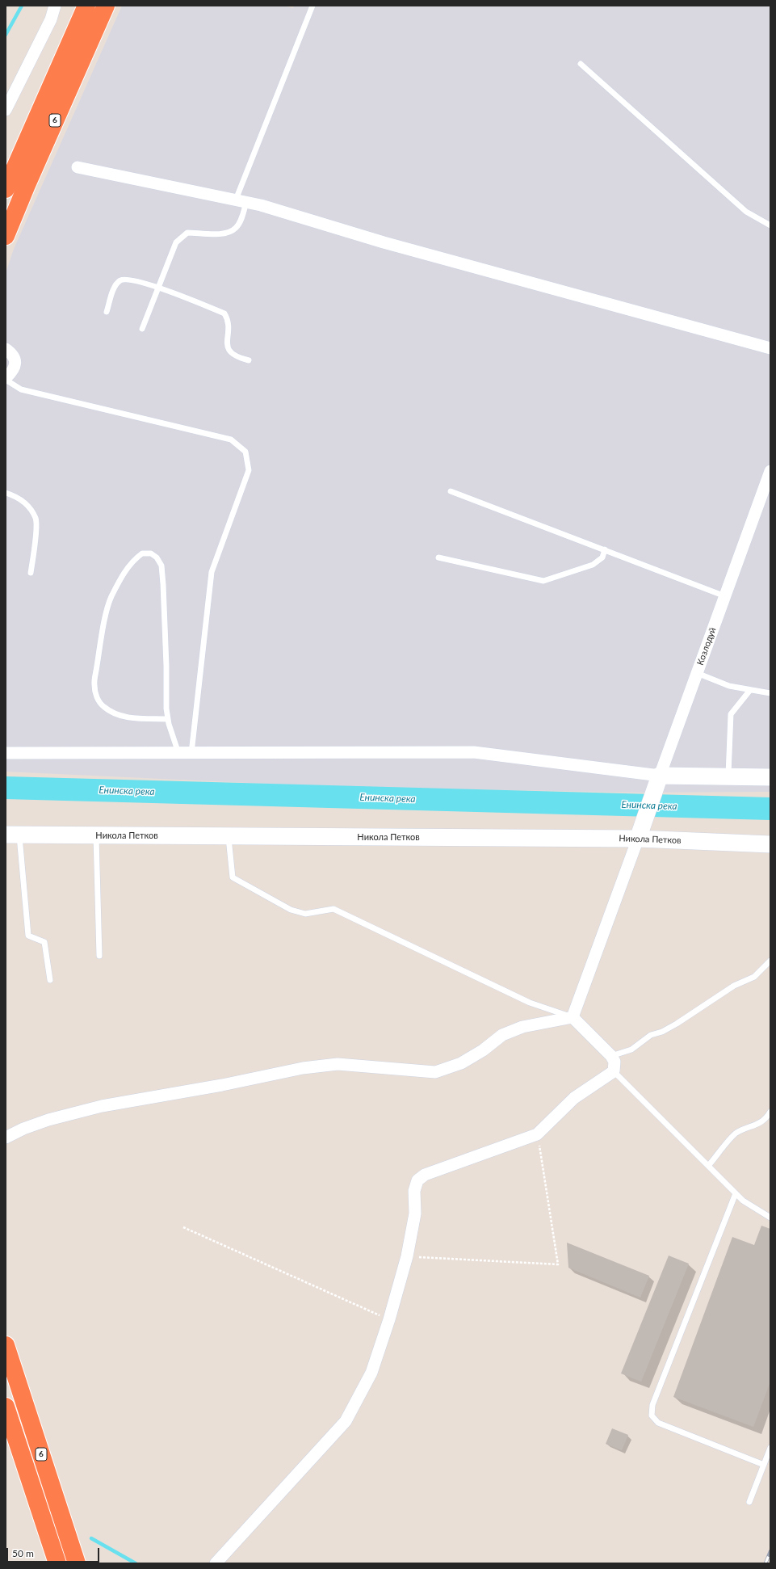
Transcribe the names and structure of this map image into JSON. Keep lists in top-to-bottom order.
{
  "streets": {
    "highway": ["6"],
    "main road": ["Козлодуй", "Никола Петков"]
  },
  "crossings": [
    ["Козлодуй", "Никола Петков"]
  ],
  "water": ["Енинска река"],
  "scale_bar": "50 m"
}
